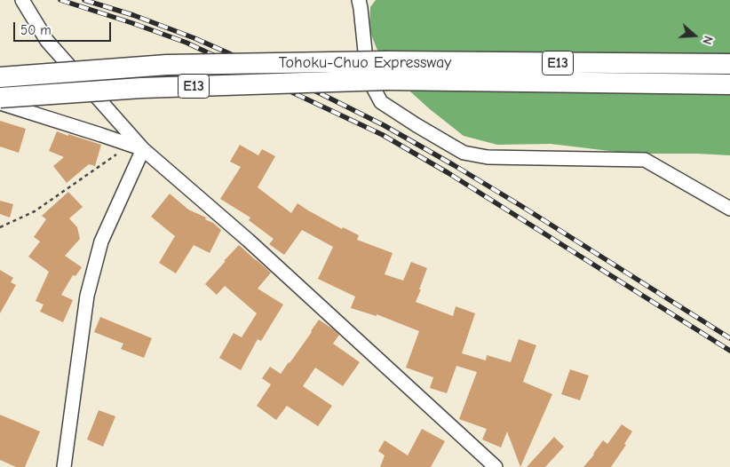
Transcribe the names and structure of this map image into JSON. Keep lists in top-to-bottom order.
{
  "streets": {
    "highway": ["Tohoku-Chuo Expressway", "E13"]
  },
  "scale_bar": "50 m",
  "north": "right"
}
